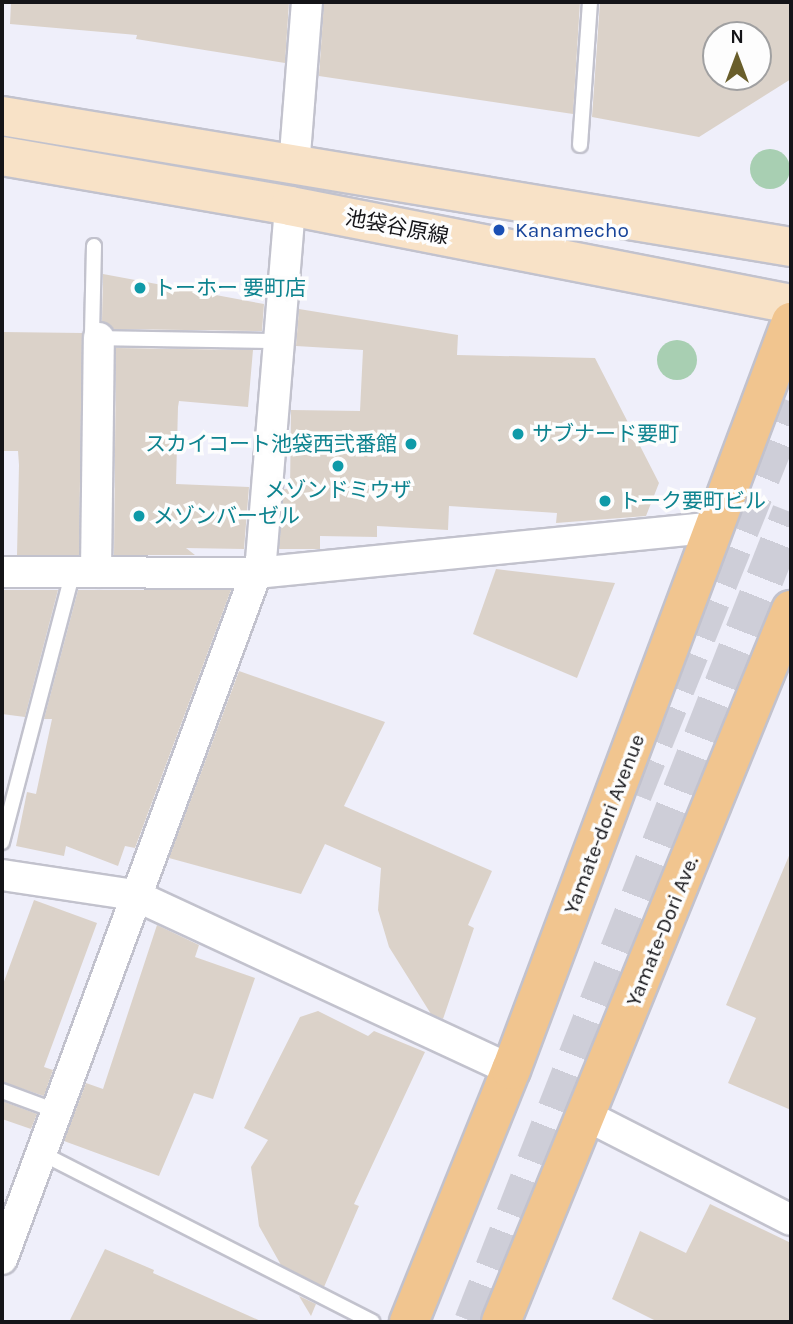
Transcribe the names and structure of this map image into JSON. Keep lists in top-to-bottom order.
{
  "streets": {
    "main road": ["池袋谷原線", "Yamate-dori Avenue", "Yamate-Dori Ave."]
  },
  "places": [
    "Kanamecho",
    "トーホー 要町店",
    "サブナード要町",
    "スカイコート池袋西弐番館",
    "メゾンドミウザ",
    "トーク要町ビル",
    "メゾンバーゼル"
  ],
  "north": "top"
}
